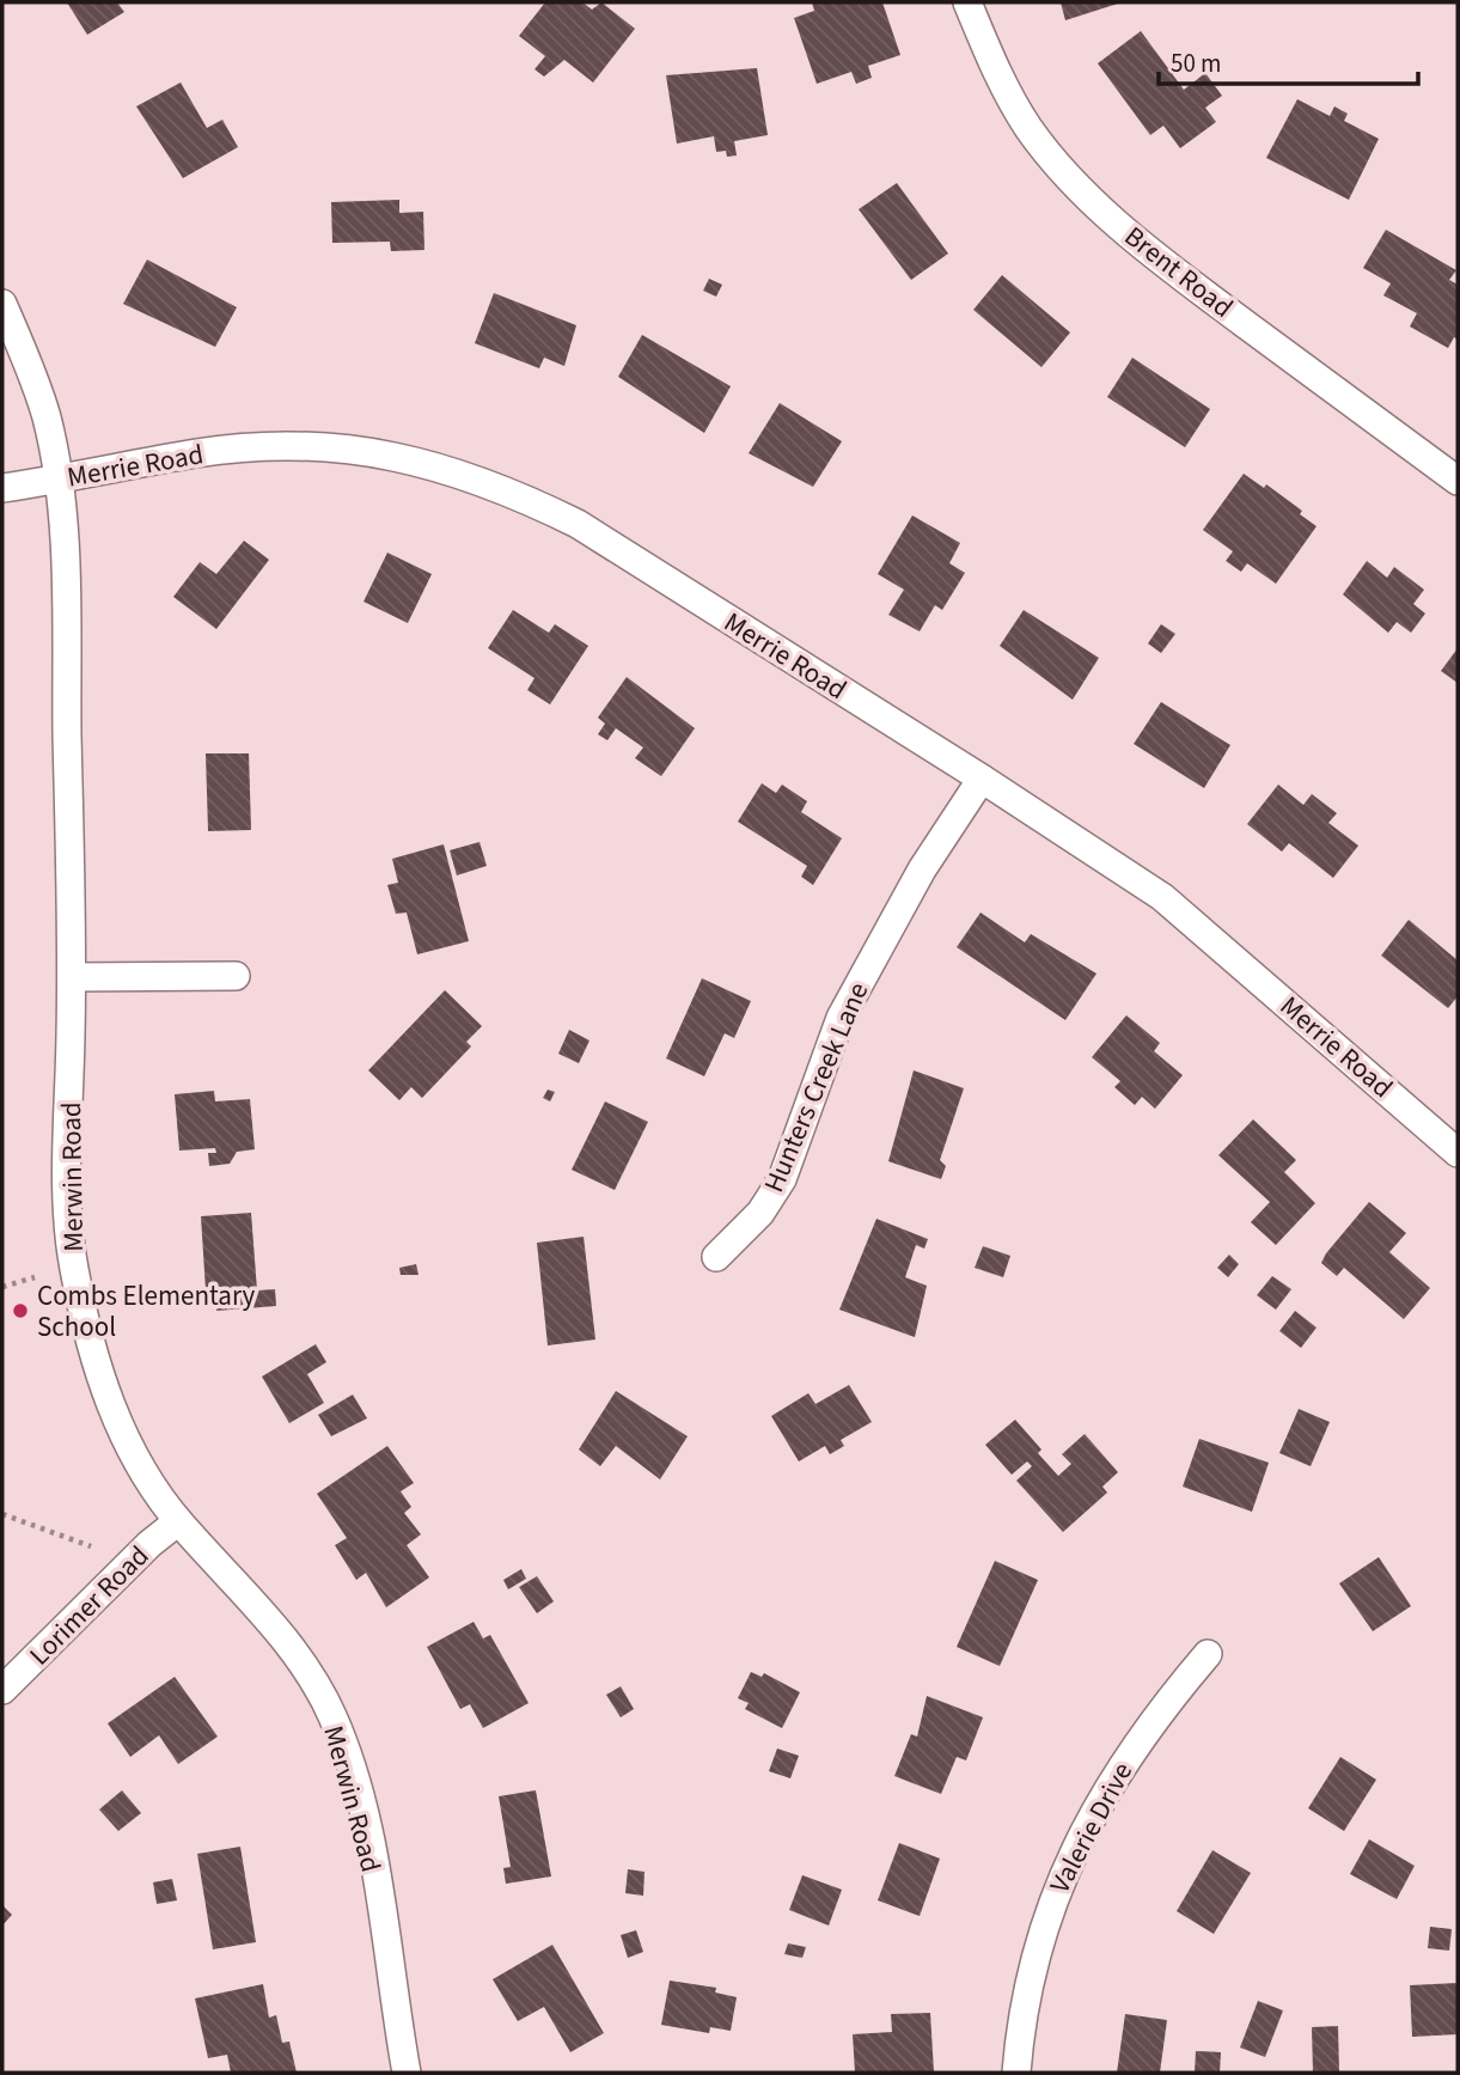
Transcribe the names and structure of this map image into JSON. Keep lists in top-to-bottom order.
{
  "streets": {
    "street": [
      "Brent Road",
      "Merrie Road",
      "Hunters Creek Lane",
      "Merwin Road",
      "Lorimer Road",
      "Valerie Drive"
    ]
  },
  "crossings": [
    ["Merrie Road", "Hunters Creek Lane"],
    ["Merrie Road", "Merwin Road"],
    ["Merwin Road", "Lorimer Road"]
  ],
  "places": ["Combs Elementary School"],
  "scale_bar": "50 m"
}
